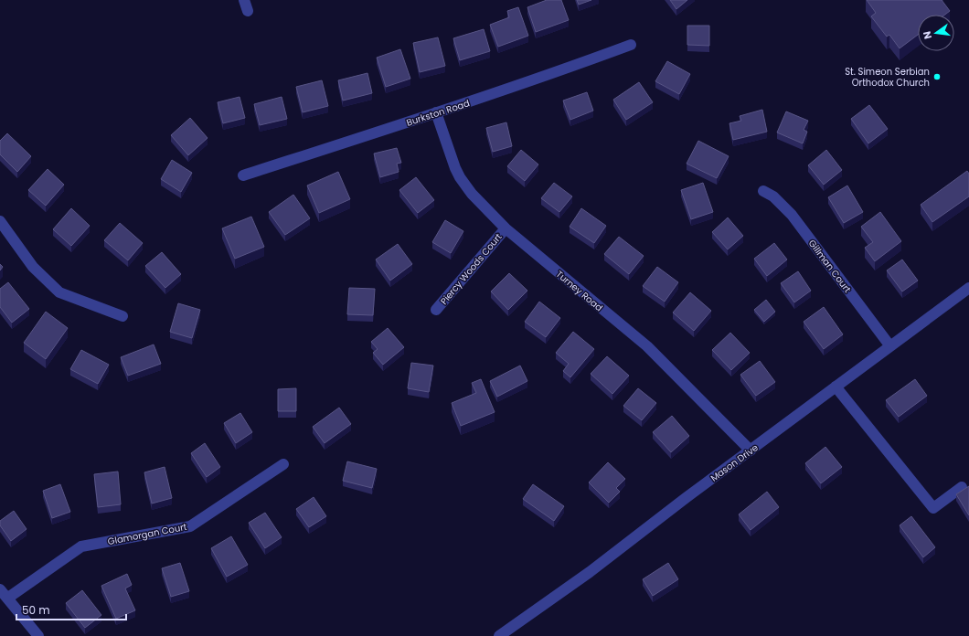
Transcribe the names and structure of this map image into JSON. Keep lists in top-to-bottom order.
{
  "streets": {
    "street": [
      "Burkston Road",
      "Gillman Court",
      "Piercy Woods Court",
      "Turney Road",
      "Mason Drive",
      "Glamorgan Court"
    ]
  },
  "crossings": [
    ["Burkston Road", "Turney Road"],
    ["Gillman Court", "Mason Drive"],
    ["Piercy Woods Court", "Turney Road"],
    ["Turney Road", "Mason Drive"]
  ],
  "places": ["St. Simeon Serbian Orthodox Church"],
  "scale_bar": "50 m",
  "north": "left"
}
